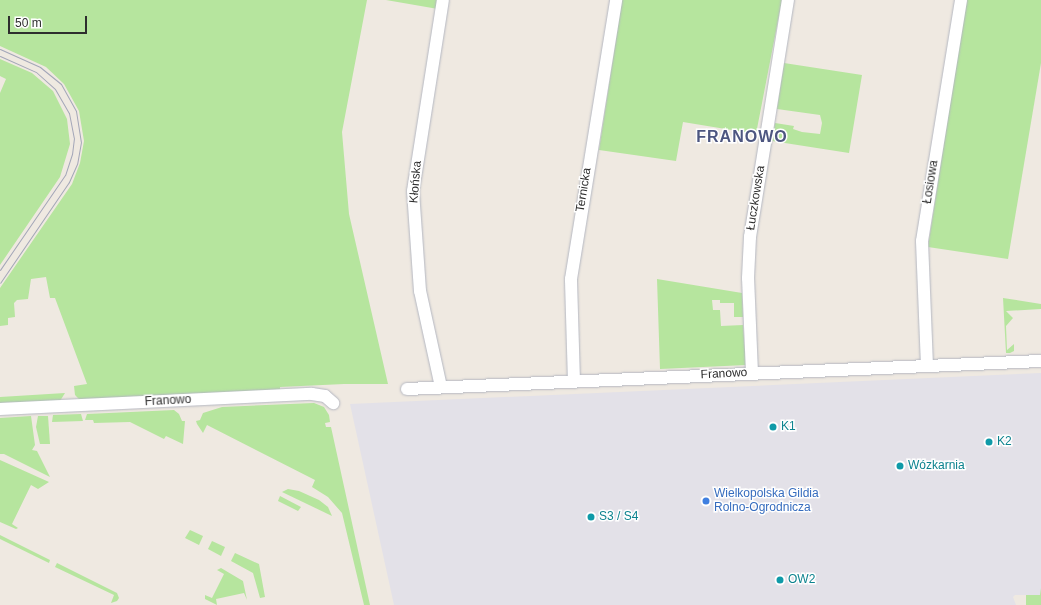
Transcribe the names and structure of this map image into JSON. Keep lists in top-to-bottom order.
{
  "streets": {
    "street": [
      "Kłońska",
      "Łosiowa",
      "Ternicka",
      "Łuczkowska",
      "Franowo"
    ]
  },
  "crossings": [
    ["Kłońska", "Franowo"],
    ["Łosiowa", "Franowo"],
    ["Ternicka", "Franowo"],
    ["Łuczkowska", "Franowo"]
  ],
  "districts": ["FRANOWO"],
  "places": [
    "K1",
    "K2",
    "Wózkarnia",
    "Wielkopolska Gildia Rolno-Ogrodnicza",
    "S3 / S4",
    "OW2"
  ],
  "scale_bar": "50 m"
}
